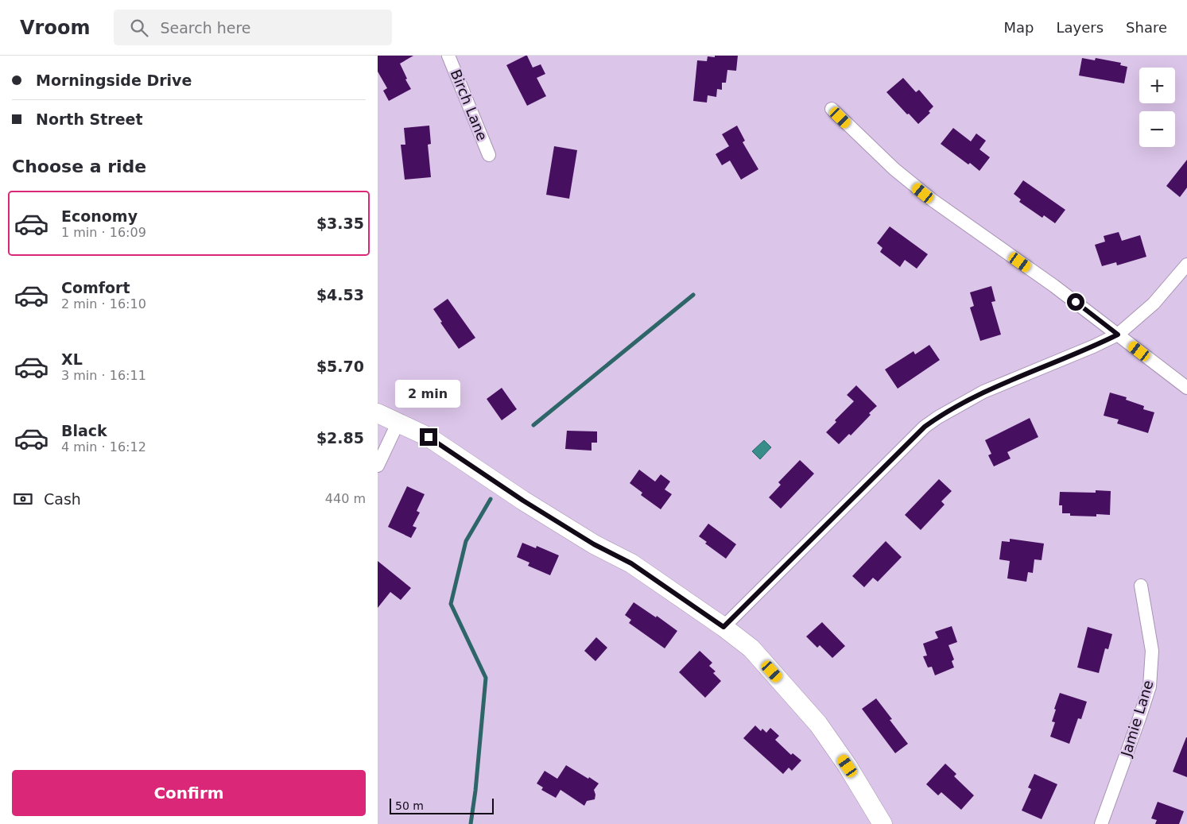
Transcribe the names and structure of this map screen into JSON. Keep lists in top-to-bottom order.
{
  "streets": {
    "street": ["Birch Lane", "Jamie Lane"]
  },
  "scale_bar": "50 m",
  "page": {
    "header": "Vroom",
    "search": "Search here",
    "nav": ["Map", "Layers", "Share"],
    "banner": ["Morningside Drive", "North Street"],
    "map_buttons": ["+", "−"],
    "heading": "Choose a ride",
    "list": [
      {
        "name": "Economy",
        "note": "1 min · 16:09",
        "value": "$3.35"
      },
      {
        "name": "Comfort",
        "note": "2 min · 16:10",
        "value": "$4.53"
      },
      {
        "name": "XL",
        "note": "3 min · 16:11",
        "value": "$5.70"
      },
      {
        "name": "Black",
        "note": "4 min · 16:12",
        "value": "$2.85"
      }
    ],
    "bubble": "2 min",
    "pay": ["Cash", "440 m"],
    "buttons": "Confirm",
    "scale": "50 m"
  }
}
